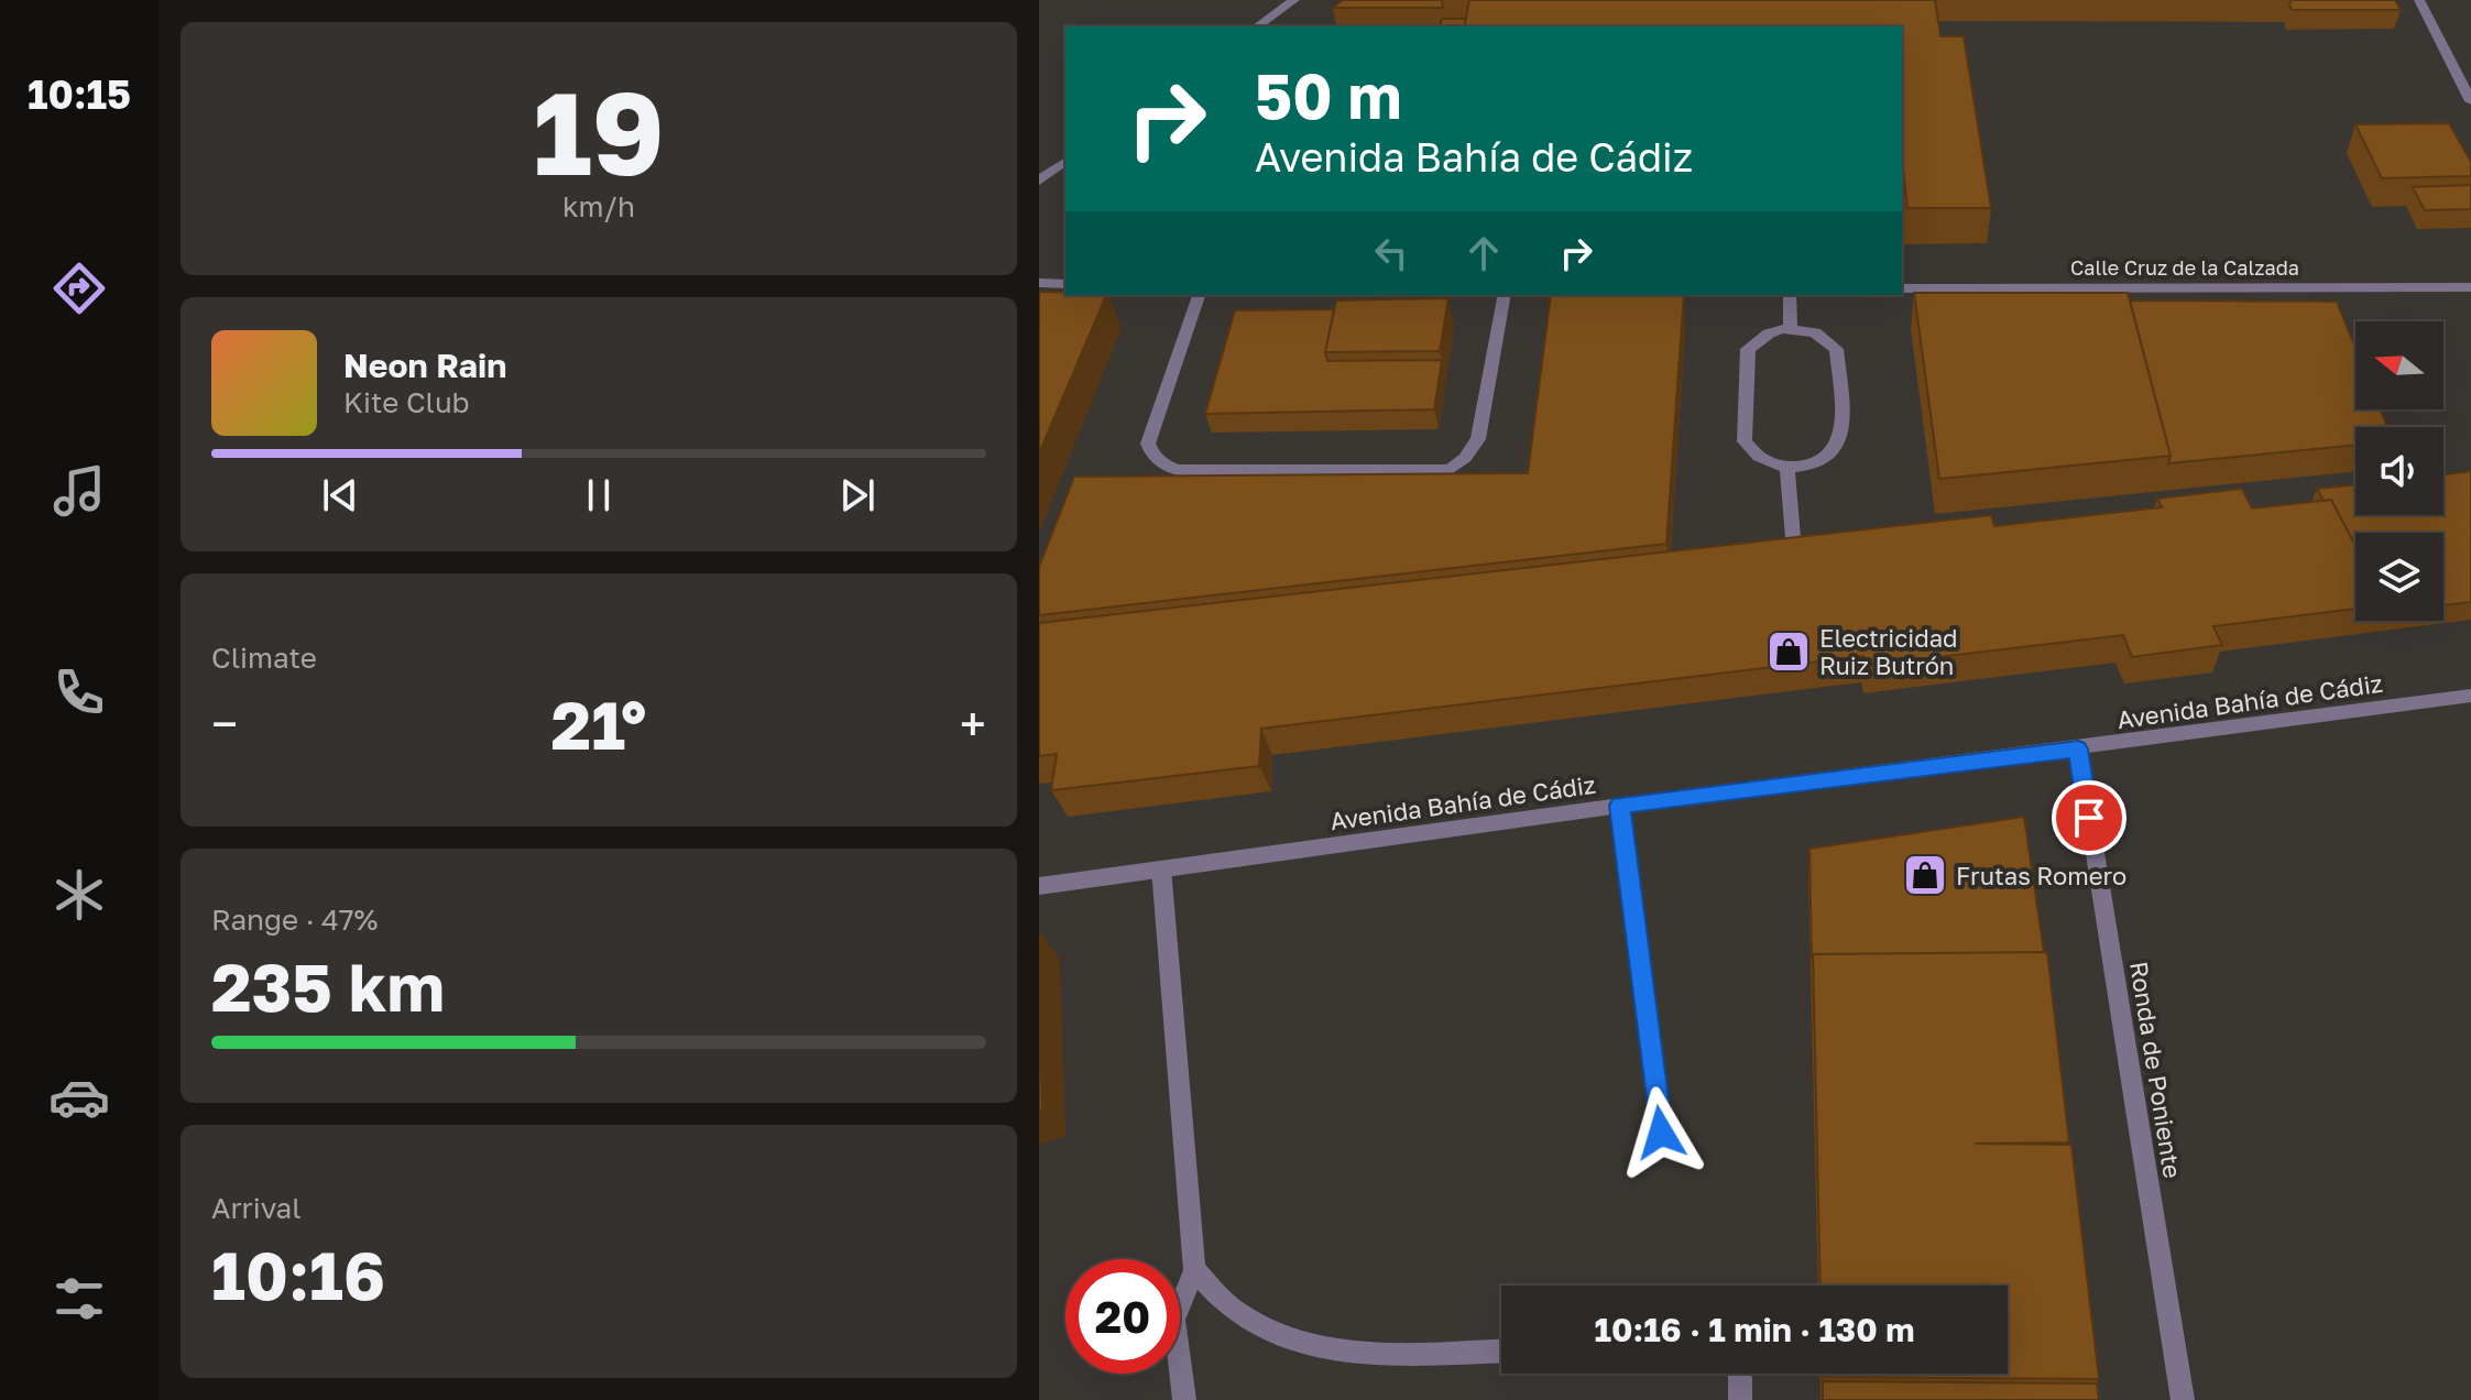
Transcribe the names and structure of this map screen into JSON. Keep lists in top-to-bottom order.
{
  "streets": {
    "street": ["Calle Cruz de la Calzada", "Avenida Bahía de Cádiz", "Ronda de Poniente"]
  },
  "crossings": [
    ["Avenida Bahía de Cádiz", "Ronda de Poniente"]
  ],
  "places": {
    "shop": ["Electricidad Ruiz Butrón", "Frutas Romero"]
  },
  "north": "left",
  "page": {
    "tabs": "10:15",
    "tile": [
      ["19", "km/h"],
      "Climate",
      ["Range · 47%", "235 km"],
      ["Arrival", "10:16"]
    ],
    "turn": ["50 m", "Avenida Bahía de Cádiz"],
    "song": ["Neon Rain", "Kite Club"],
    "heat": ["−", "21°", "+"],
    "limit": "20",
    "trip": "10:16 · 1 min · 130 m"
  }
}
